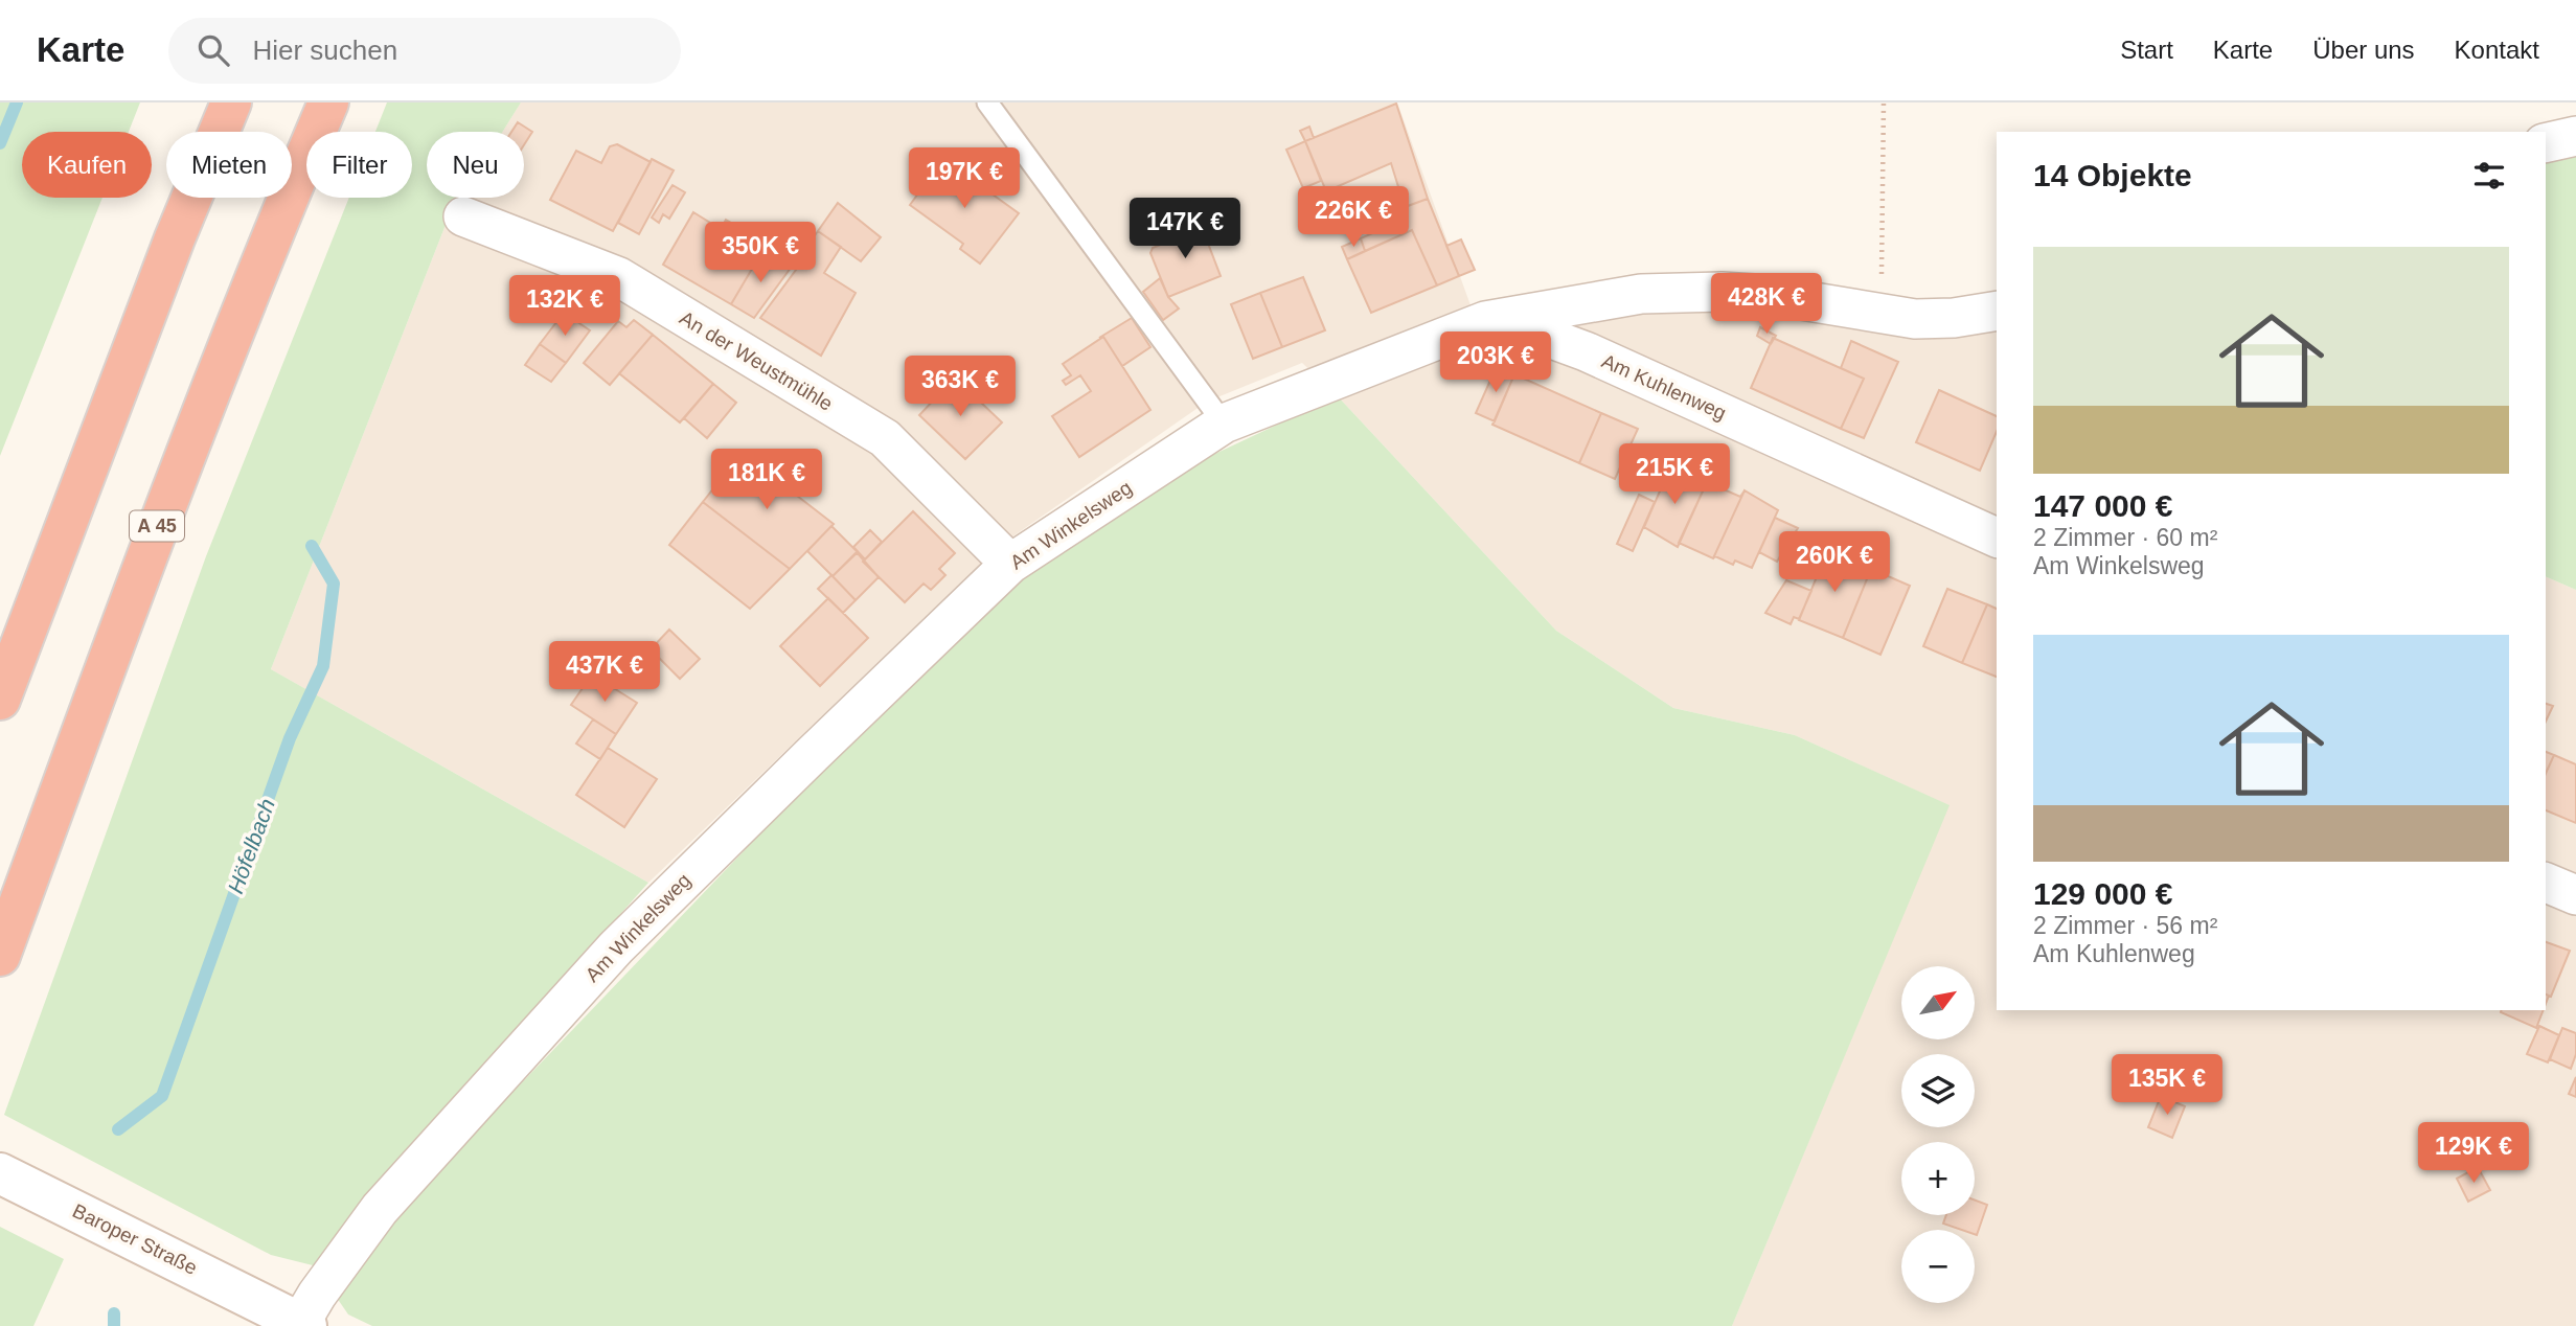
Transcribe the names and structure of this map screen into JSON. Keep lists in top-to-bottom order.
{
  "streets": {
    "highway": ["A 45"],
    "main road": ["Baroper Straße"],
    "street": ["An der Weustmühle", "Am Kuhlenweg", "Am Winkelsweg"]
  },
  "crossings": [
    ["An der Weustmühle", "Am Winkelsweg"],
    ["Am Kuhlenweg", "Am Winkelsweg"],
    ["Am Winkelsweg", "Baroper Straße"]
  ],
  "water": ["Höfelbach"],
  "north": "top right",
  "page": {
    "header": "Karte",
    "search": "Hier suchen",
    "nav": [
      "Start",
      "Karte",
      "Über uns",
      "Kontakt"
    ],
    "chip": [
      "Kaufen",
      "Mieten",
      "Filter",
      "Neu"
    ],
    "heading": "14 Objekte",
    "price": [
      "197K €",
      "226K €",
      "147K €",
      "350K €",
      "428K €",
      "132K €",
      "203K €",
      "363K €",
      "215K €",
      "181K €",
      "260K €",
      "437K €",
      "135K €",
      "129K €"
    ],
    "list": [
      {
        "name": "147 000 €",
        "note": "2 Zimmer · 60 m² · Am Winkelsweg"
      },
      {
        "name": "129 000 €",
        "note": "2 Zimmer · 56 m² · Am Kuhlenweg"
      }
    ],
    "map_buttons": ["+", "−"]
  }
}
